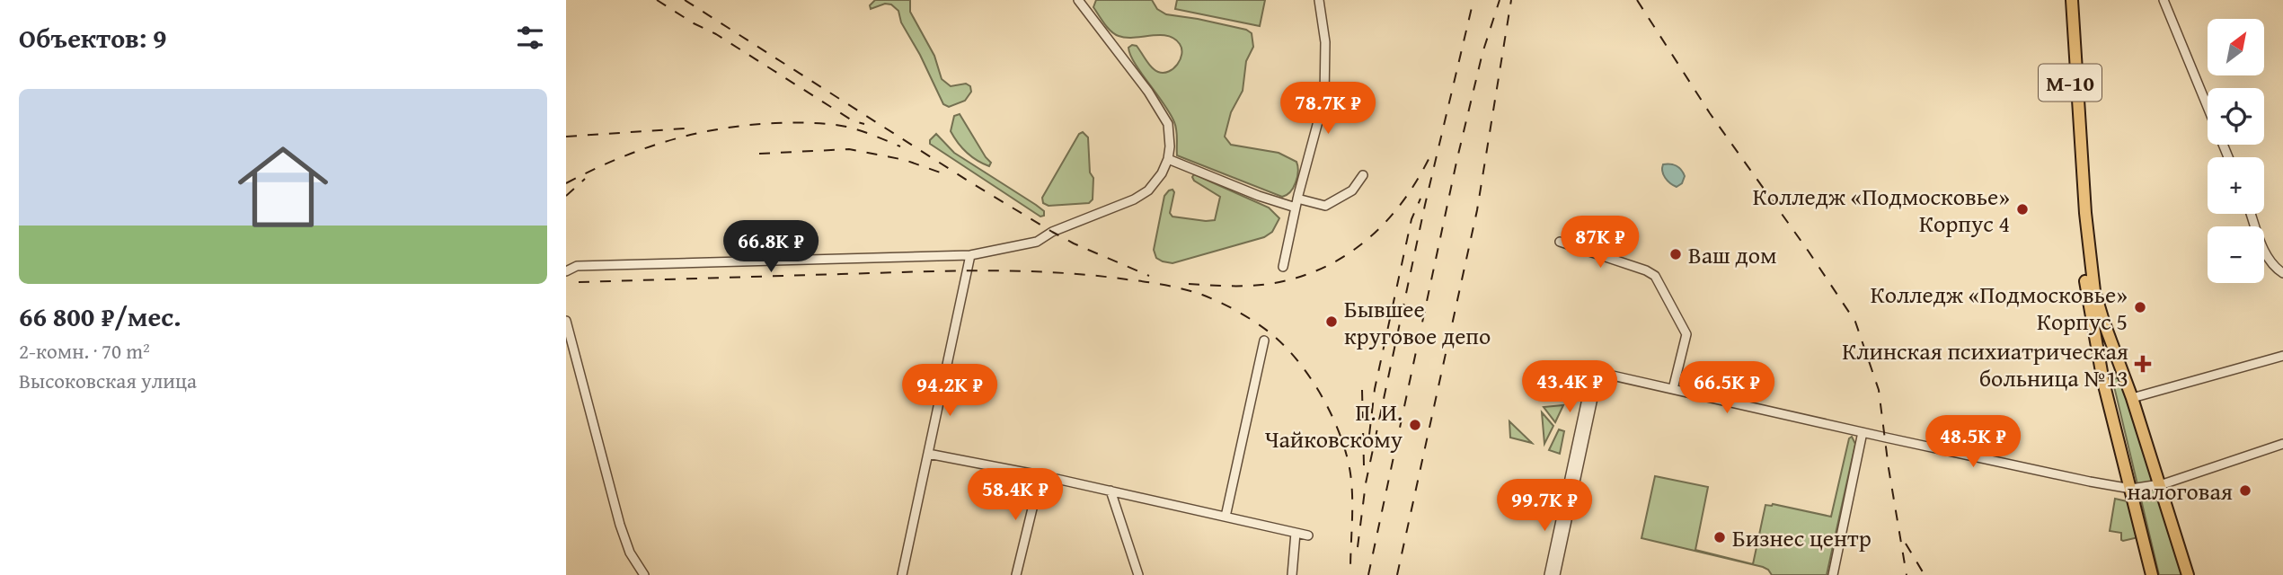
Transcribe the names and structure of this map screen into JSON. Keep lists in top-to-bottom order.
{
  "streets": {
    "highway": ["М-10"]
  },
  "places": {
    "other": [
      "Колледж «Подмосковье» Корпус 4",
      "Ваш дом",
      "Колледж «Подмосковье» Корпус 5",
      "Бывшее круговое депо",
      "П. И. Чайковскому",
      "налоговая",
      "Бизнес центр"
    ],
    "health": ["Клинская психиатрическая больница №13"]
  },
  "north": "top right",
  "page": {
    "heading": "Объектов: 9",
    "map_buttons": ["+", "−"],
    "list": [
      {
        "name": "66 800 ₽/мес.",
        "note": "2-комн. · 70 m² · Высоковская улица"
      }
    ],
    "price": [
      "78.7K ₽",
      "87K ₽",
      "66.8K ₽",
      "43.4K ₽",
      "66.5K ₽",
      "94.2K ₽",
      "48.5K ₽",
      "58.4K ₽",
      "99.7K ₽"
    ]
  }
}
